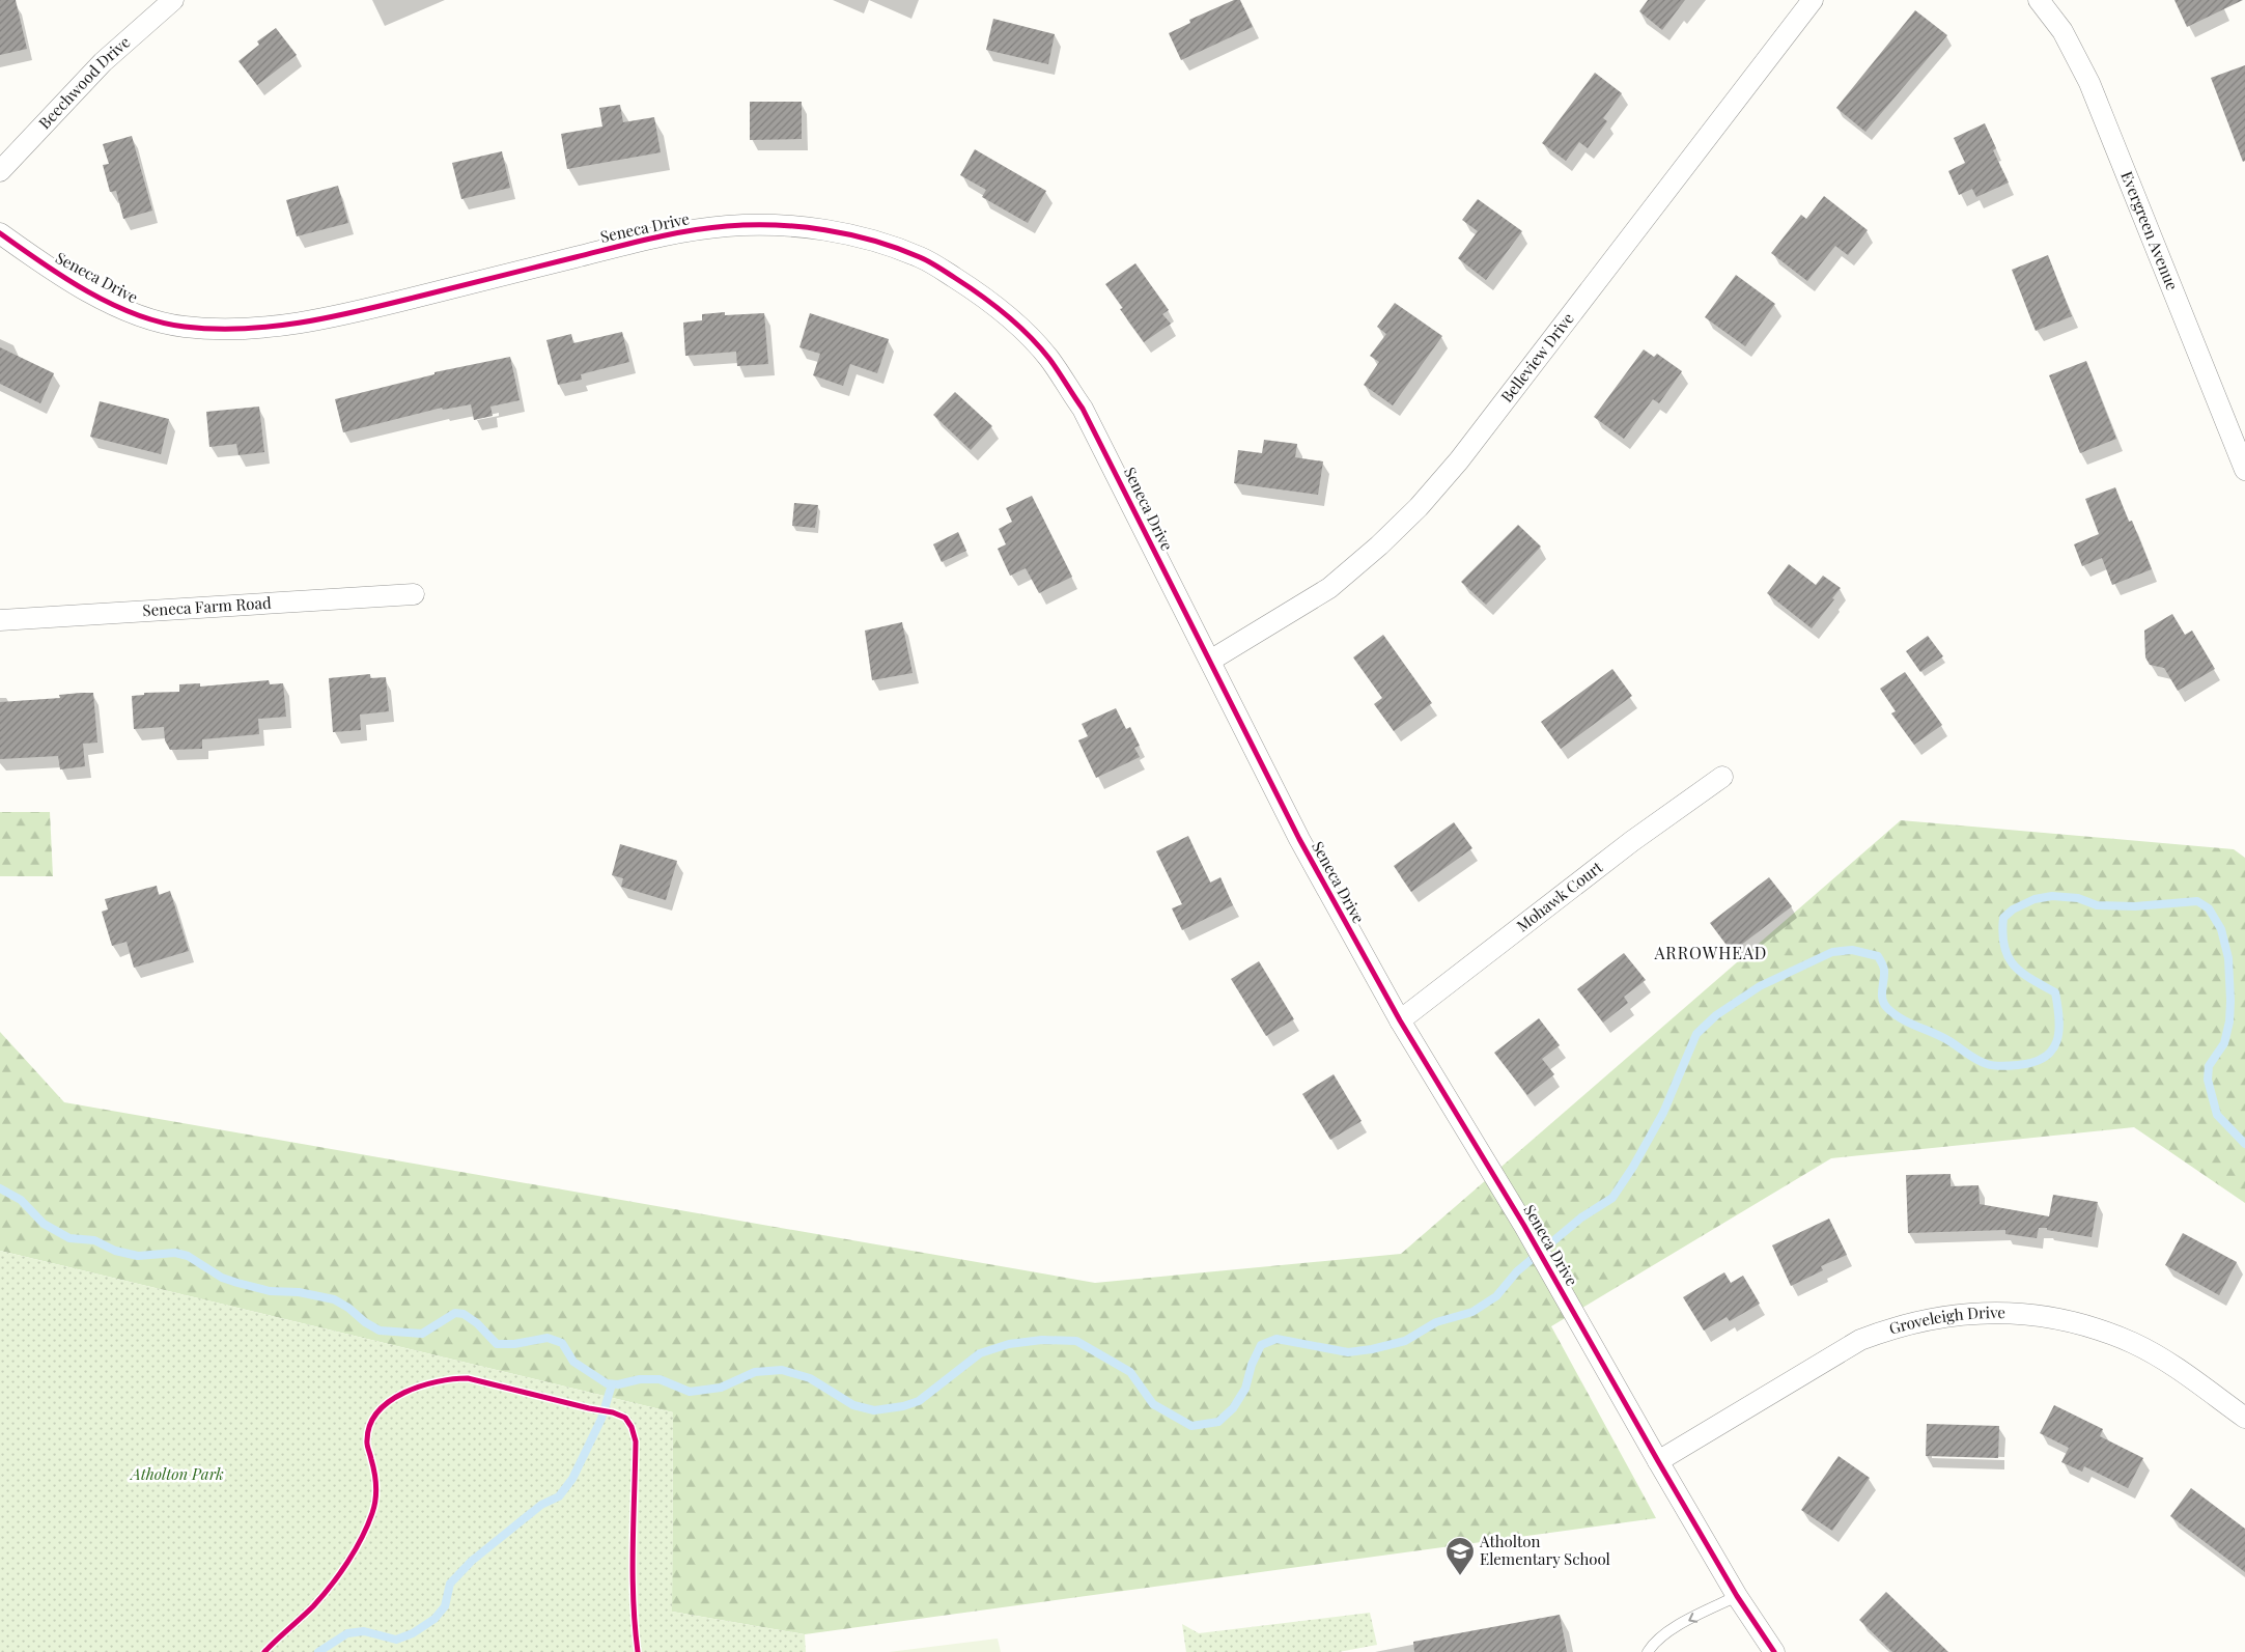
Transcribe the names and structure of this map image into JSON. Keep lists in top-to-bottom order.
{
  "streets": {
    "street": [
      "Beechwood Drive",
      "Seneca Drive",
      "Evergreen Avenue",
      "Belleview Drive",
      "Seneca Farm Road",
      "Mohawk Court",
      "Groveleigh Drive"
    ]
  },
  "crossings": [
    ["Seneca Drive", "Belleview Drive"],
    ["Seneca Drive", "Mohawk Court"],
    ["Seneca Drive", "Groveleigh Drive"]
  ],
  "districts": ["ARROWHEAD"],
  "parks": ["Atholton Park"],
  "places": {
    "school or university": ["Atholton Elementary School"]
  }
}
